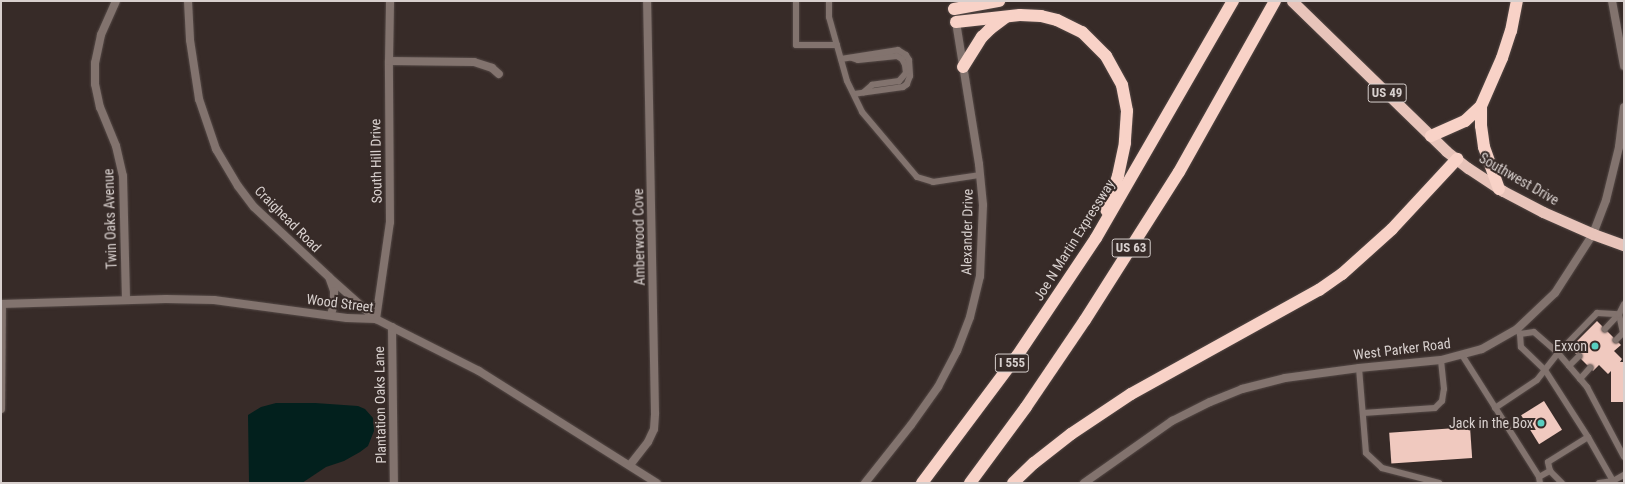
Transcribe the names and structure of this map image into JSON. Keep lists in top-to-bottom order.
{
  "streets": {
    "highway": [
      "US 49",
      "Southwest Drive",
      "Joe N Martin Expressway",
      "US 63",
      "I 555"
    ],
    "street": [
      "South Hill Drive",
      "Twin Oaks Avenue",
      "Craighead Road",
      "Alexander Drive",
      "Amberwood Cove",
      "Wood Street",
      "West Parker Road",
      "Plantation Oaks Lane"
    ]
  },
  "crossings": [
    ["South Hill Drive", "Craighead Road"],
    ["South Hill Drive", "Wood Street"],
    ["Southwest Drive", "West Parker Road"],
    ["Twin Oaks Avenue", "Wood Street"],
    ["Craighead Road", "Wood Street"],
    ["Alexander Drive", "US 63"],
    ["Amberwood Cove", "Wood Street"],
    ["Joe N Martin Expressway", "US 63"],
    ["Wood Street", "Plantation Oaks Lane"]
  ],
  "places": ["Exxon", "Jack in the Box"]
}
